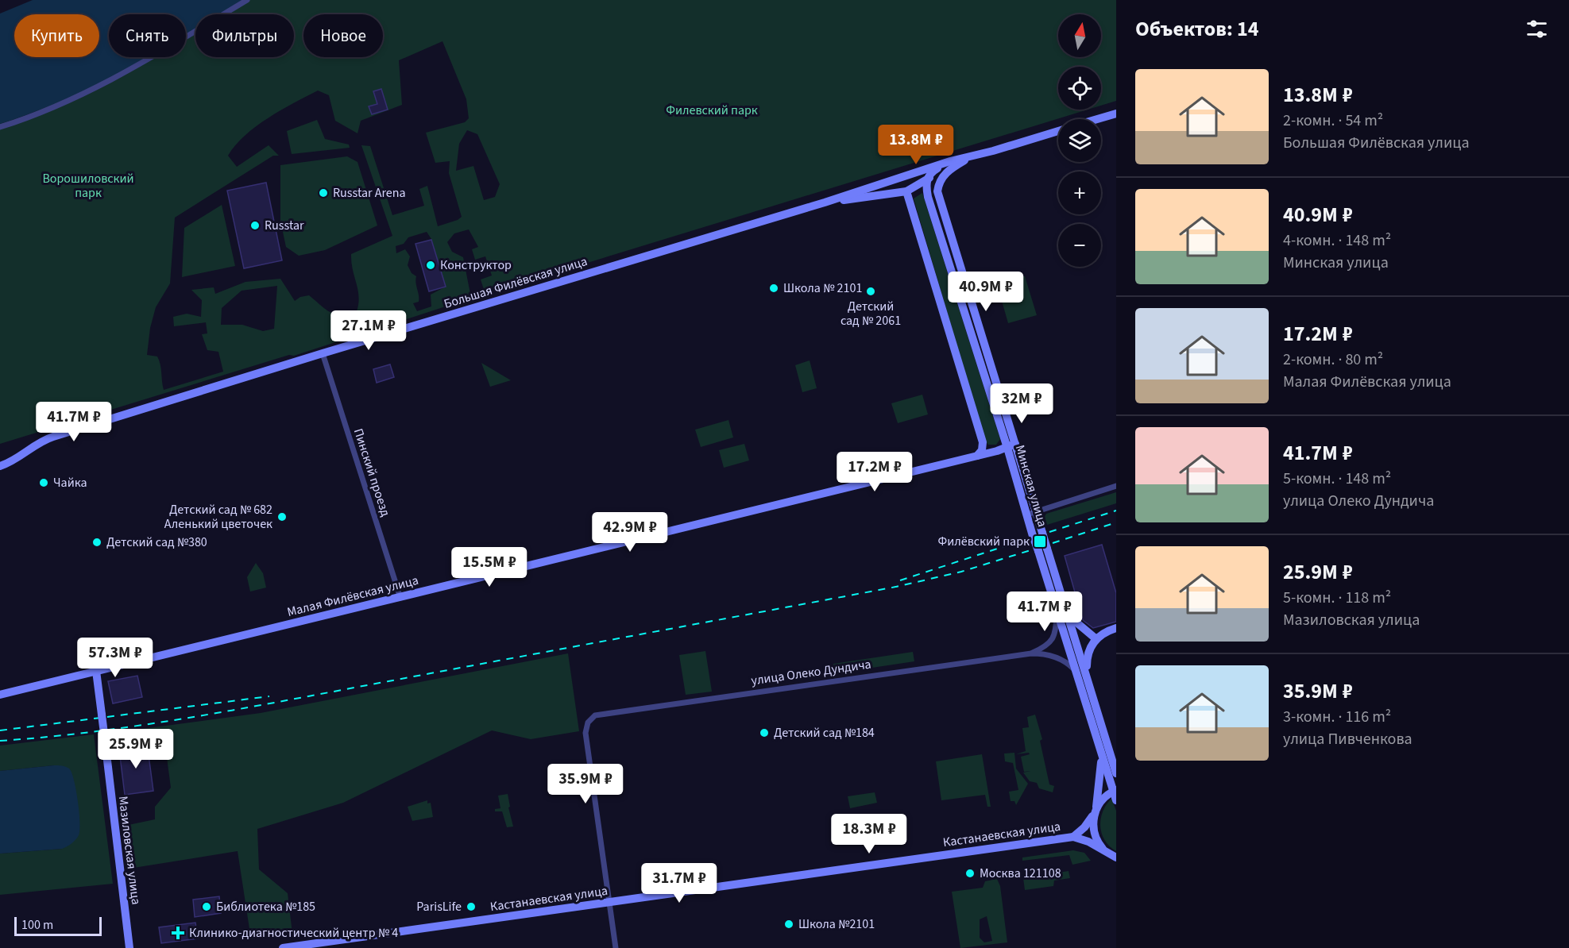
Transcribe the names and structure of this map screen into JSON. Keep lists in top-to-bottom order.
{
  "streets": {
    "street": [
      "Большая Филёвская улица",
      "Пинский проезд",
      "Минская улица",
      "Малая Филёвская улица",
      "улица Олеко Дундича",
      "Кастанаевская улица",
      "Мазиловская улица"
    ]
  },
  "crossings": [
    ["Большая Филёвская улица", "Пинский проезд"],
    ["Большая Филёвская улица", "Минская улица"],
    ["Пинский проезд", "Малая Филёвская улица"],
    ["Минская улица", "Малая Филёвская улица"],
    ["Минская улица", "улица Олеко Дундича"],
    ["Минская улица", "Кастанаевская улица"],
    ["Малая Филёвская улица", "Мазиловская улица"],
    ["улица Олеко Дундича", "Кастанаевская улица"]
  ],
  "parks": ["Филевский парк", "Ворошиловский парк"],
  "places": {
    "other": [
      "Russtar Arena",
      "Russtar",
      "Конструктор",
      "Школа № 2101",
      "Детский сад № 2061",
      "Чайка",
      "Детский сад № 682 Аленький цветочек",
      "Детский сад №380",
      "Детский сад №184",
      "Москва 121108",
      "Библиотека №185",
      "ParisLife",
      "Школа №2101"
    ],
    "transit": ["Филёвский парк"],
    "health": ["Клинико-диагностический центр № 4"]
  },
  "scale_bar": "100 m",
  "north": "top",
  "page": {
    "heading": "Объектов: 14",
    "map_buttons": ["+", "−"],
    "chip": [
      "Купить",
      "Снять",
      "Фильтры",
      "Новое"
    ],
    "list": [
      {
        "name": "13.8M ₽",
        "note": "2-комн. · 54 m² · Большая Филёвская улица"
      },
      {
        "name": "40.9M ₽",
        "note": "4-комн. · 148 m² · Минская улица"
      },
      {
        "name": "17.2M ₽",
        "note": "2-комн. · 80 m² · Малая Филёвская улица"
      },
      {
        "name": "41.7M ₽",
        "note": "5-комн. · 148 m² · улица Олеко Дундича"
      },
      {
        "name": "25.9M ₽",
        "note": "5-комн. · 118 m² · Мазиловская улица"
      },
      {
        "name": "35.9M ₽",
        "note": "3-комн. · 116 m² · улица Пивченкова"
      }
    ],
    "price": [
      "13.8M ₽",
      "40.9M ₽",
      "27.1M ₽",
      "32M ₽",
      "41.7M ₽",
      "17.2M ₽",
      "42.9M ₽",
      "15.5M ₽",
      "41.7M ₽",
      "57.3M ₽",
      "25.9M ₽",
      "35.9M ₽",
      "18.3M ₽",
      "31.7M ₽"
    ],
    "scale": "100 m"
  }
}
